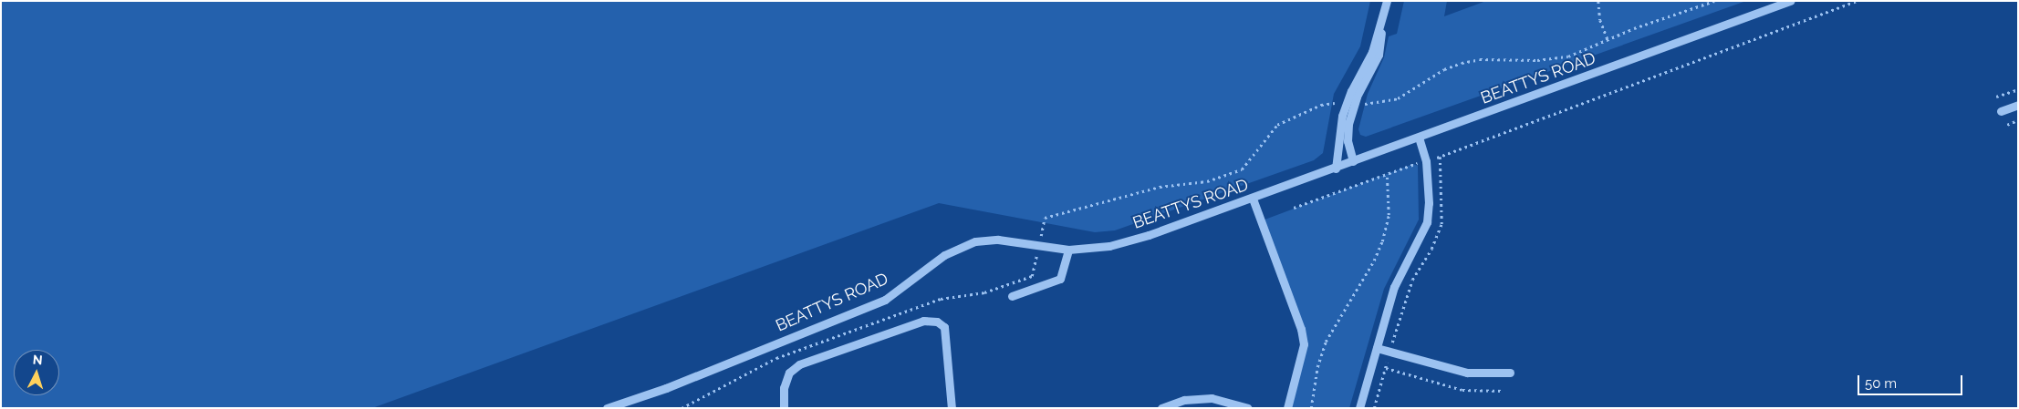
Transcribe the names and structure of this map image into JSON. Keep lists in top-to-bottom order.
{
  "streets": {
    "street": ["BEATTYS ROAD"]
  },
  "scale_bar": "50 m",
  "north": "top"
}
